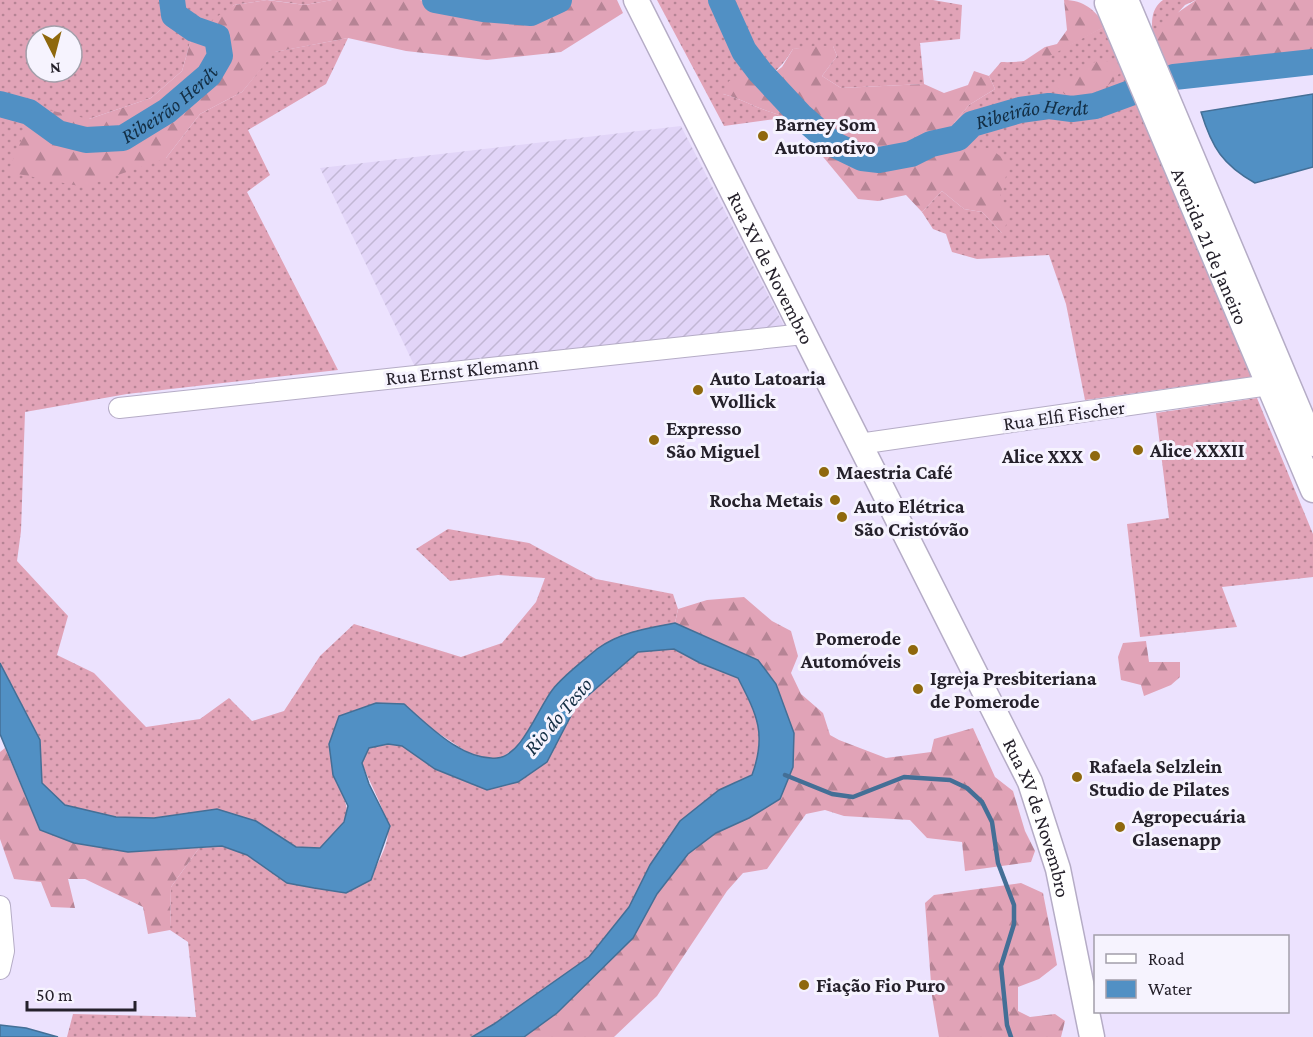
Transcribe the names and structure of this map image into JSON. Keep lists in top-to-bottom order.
{
  "streets": {
    "main road": ["Avenida 21 de Janeiro", "Rua XV de Novembro"],
    "street": ["Rua Ernst Klemann", "Rua Elfi Fischer"]
  },
  "crossings": [
    ["Avenida 21 de Janeiro", "Rua Elfi Fischer"],
    ["Rua XV de Novembro", "Rua Ernst Klemann"],
    ["Rua XV de Novembro", "Rua Elfi Fischer"]
  ],
  "water": ["Ribeirão Herdt", "Rio do Testo"],
  "places": [
    "Barney Som Automotivo",
    "Auto Latoaria Wollick",
    "Expresso São Miguel",
    "Alice XXXII",
    "Alice XXX",
    "Maestria Café",
    "Rocha Metais",
    "Auto Elétrica São Cristóvão",
    "Pomerode Automóveis",
    "Igreja Presbiteriana de Pomerode",
    "Rafaela Selzlein Studio de Pilates",
    "Agropecuária Glasenapp",
    "Fiação Fio Puro"
  ],
  "legend": ["Road", "Water"],
  "scale_bar": "50 m",
  "north": "bottom"
}
